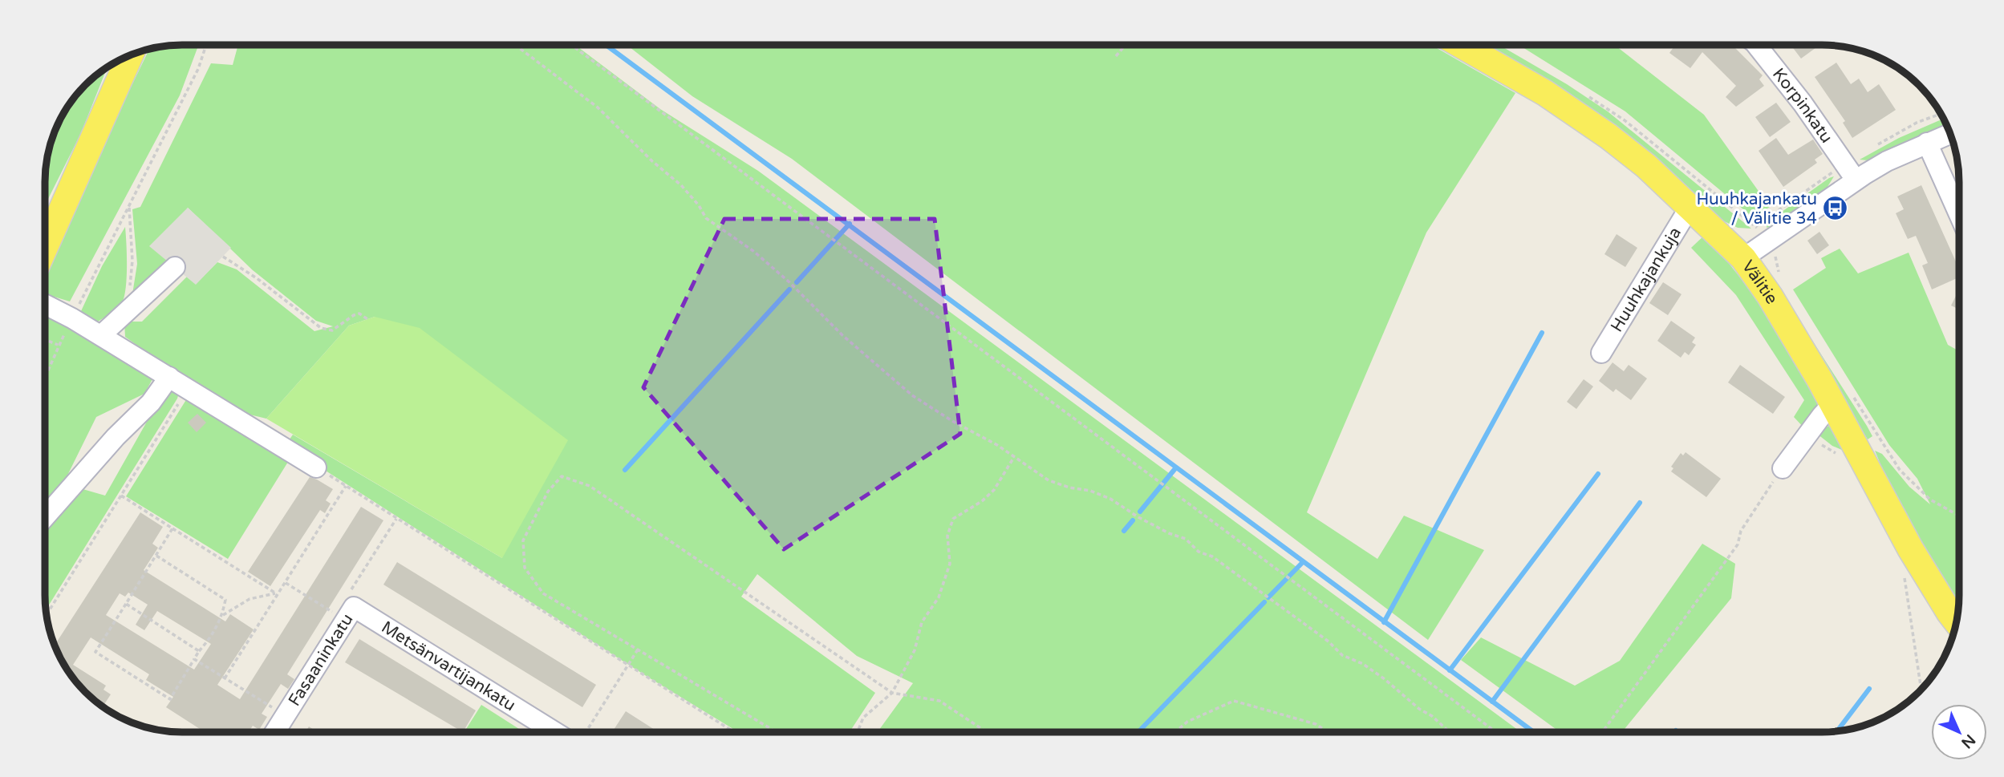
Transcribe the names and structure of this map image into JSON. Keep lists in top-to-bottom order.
{
  "streets": {
    "main road": ["Välitie"],
    "street": [
      "Korpinkatu",
      "Huuhkajankuja",
      "Fasaaninkatu",
      "Metsänvartijankatu"
    ]
  },
  "crossings": [
    ["Huuhkajankuja", "Välitie"],
    ["Fasaaninkatu", "Metsänvartijankatu"]
  ],
  "places": {
    "bus stop": ["Huuhkajankatu / Välitie 34"]
  },
  "north": "bottom right"
}
